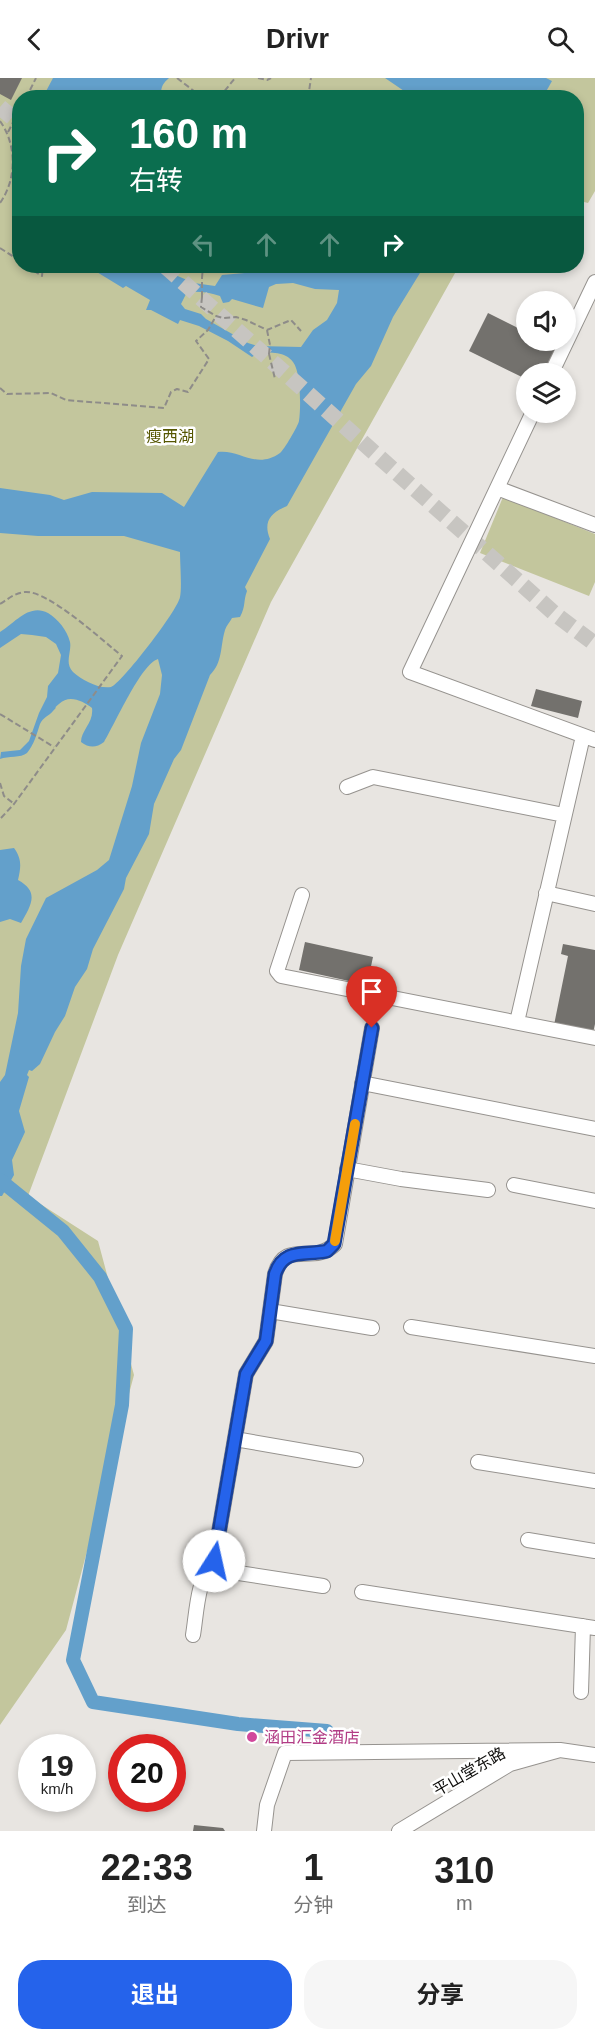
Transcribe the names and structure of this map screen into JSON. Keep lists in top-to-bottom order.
{
  "streets": {
    "street": ["平山堂东路"]
  },
  "parks": ["瘦西湖"],
  "places": ["涵田汇金酒店"],
  "page": {
    "header": "Drivr",
    "turn": ["160 m", "右转"],
    "speed": "19 km/h",
    "limit": "20",
    "eta": [
      "22:33",
      "到达",
      "1",
      "分钟",
      "310",
      "m"
    ],
    "buttons": ["退出", "分享"]
  }
}
